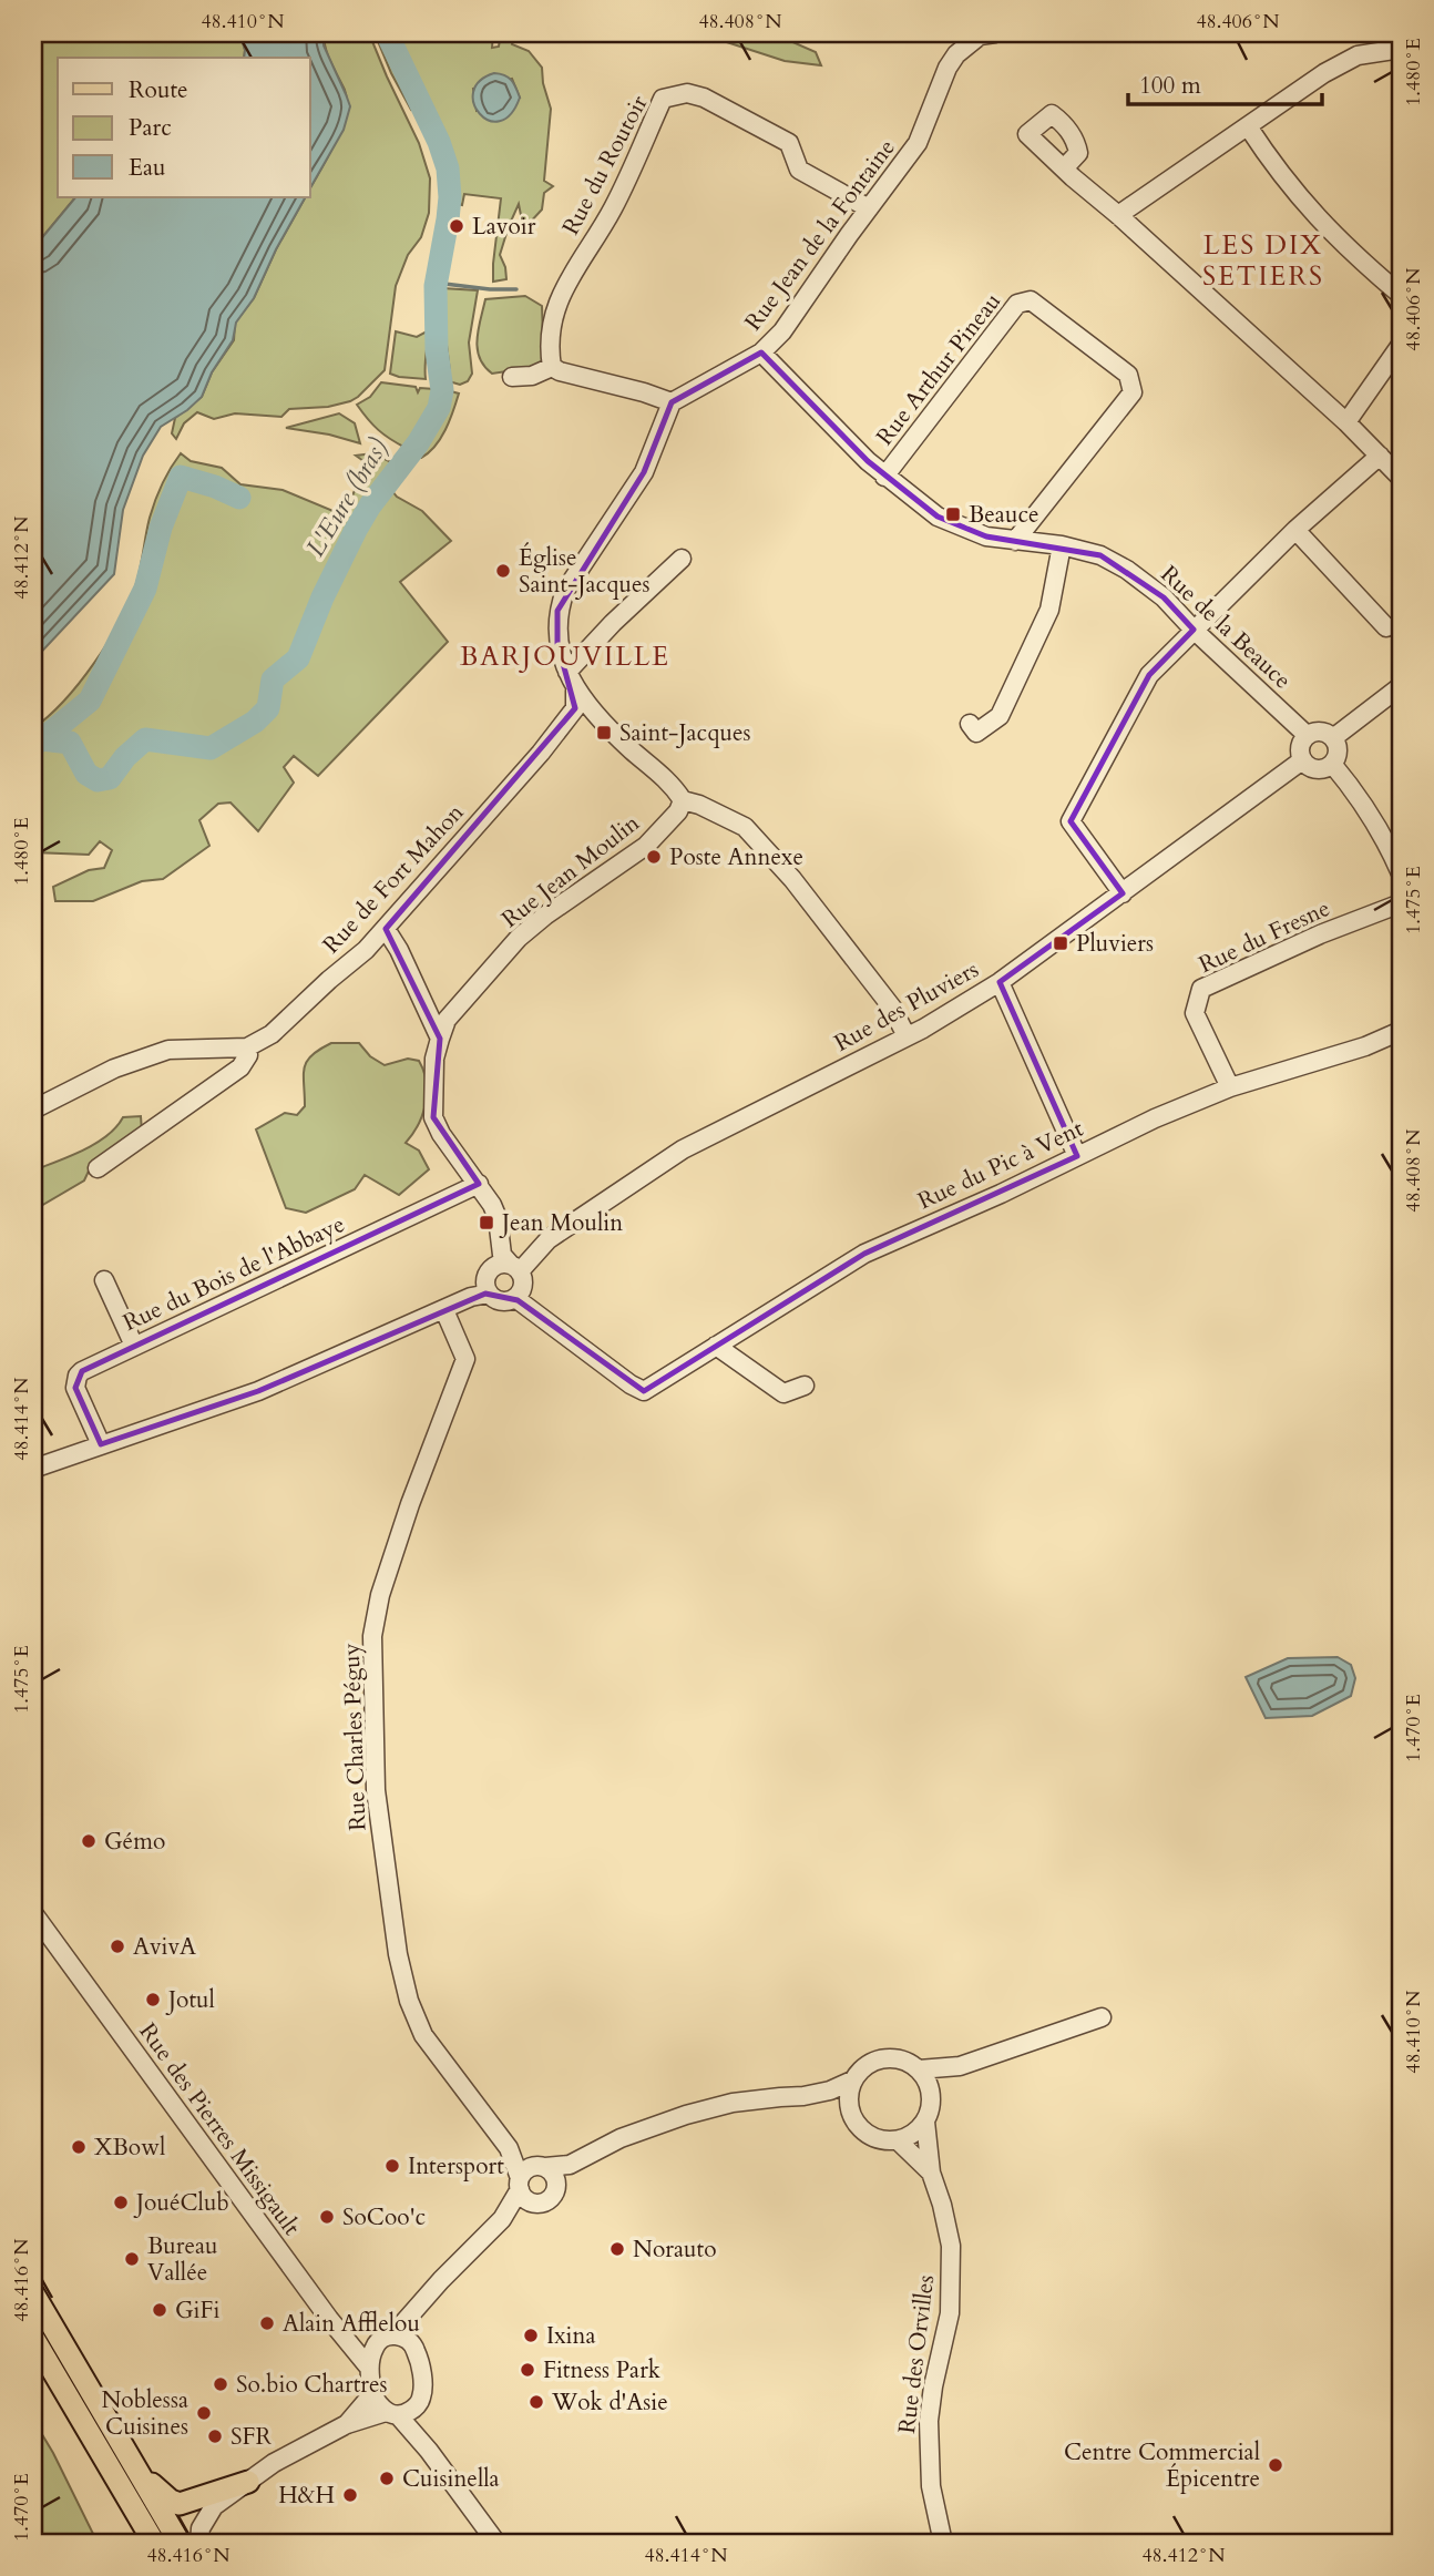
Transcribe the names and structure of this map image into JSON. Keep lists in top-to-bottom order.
{
  "streets": {
    "street": [
      "Rue du Routoir",
      "Rue Jean de la Fontaine",
      "Rue Arthur Pineau",
      "Rue de la Beauce",
      "Rue Jean Moulin",
      "Rue de Fort Mahon",
      "Rue du Fresne",
      "Rue des Pluviers",
      "Rue du Pic à Vent",
      "Rue du Bois de l'Abbaye",
      "Rue Charles Péguy",
      "Rue des Pierres Missigault",
      "Rue des Orvilles"
    ]
  },
  "crossings": [
    ["Rue du Routoir", "Rue Jean de la Fontaine"],
    ["Rue Jean de la Fontaine", "Rue de la Beauce"],
    ["Rue Arthur Pineau", "Rue de la Beauce"],
    ["Rue de la Beauce", "Rue des Pluviers"],
    ["Rue Jean Moulin", "Rue des Pluviers"],
    ["Rue Jean Moulin", "Rue du Pic à Vent"],
    ["Rue Jean Moulin", "Rue du Bois de l'Abbaye"],
    ["Rue du Fresne", "Rue du Pic à Vent"],
    ["Rue des Pluviers", "Rue du Pic à Vent"]
  ],
  "districts": ["LES DIX SETIERS", "BARJOUVILLE"],
  "water": ["L'Eure (bras)"],
  "places": {
    "other": [
      "Lavoir",
      "Église Saint-Jacques",
      "Poste Annexe",
      "Gémo",
      "AvivA",
      "Jotul",
      "XBowl",
      "Intersport",
      "JouéClub",
      "SoCoo'c",
      "Norauto",
      "Bureau Vallée",
      "GiFi",
      "Alain Afflelou",
      "Ixina",
      "Fitness Park",
      "So.bio Chartres",
      "Wok d'Asie",
      "Noblessa Cuisines",
      "SFR",
      "Centre Commercial Épicentre",
      "Cuisinella",
      "H&H"
    ],
    "transit": [
      "Beauce",
      "Saint-Jacques",
      "Pluviers",
      "Jean Moulin"
    ]
  },
  "legend": ["Route", "Parc", "Eau"],
  "scale_bar": "100 m",
  "coordinates": [
    "48.410°N",
    "48.408°N",
    "48.406°N",
    "1.480°E",
    "48.412°N",
    "1.475°E",
    "48.414°N",
    "1.470°E",
    "48.416°N"
  ]
}
